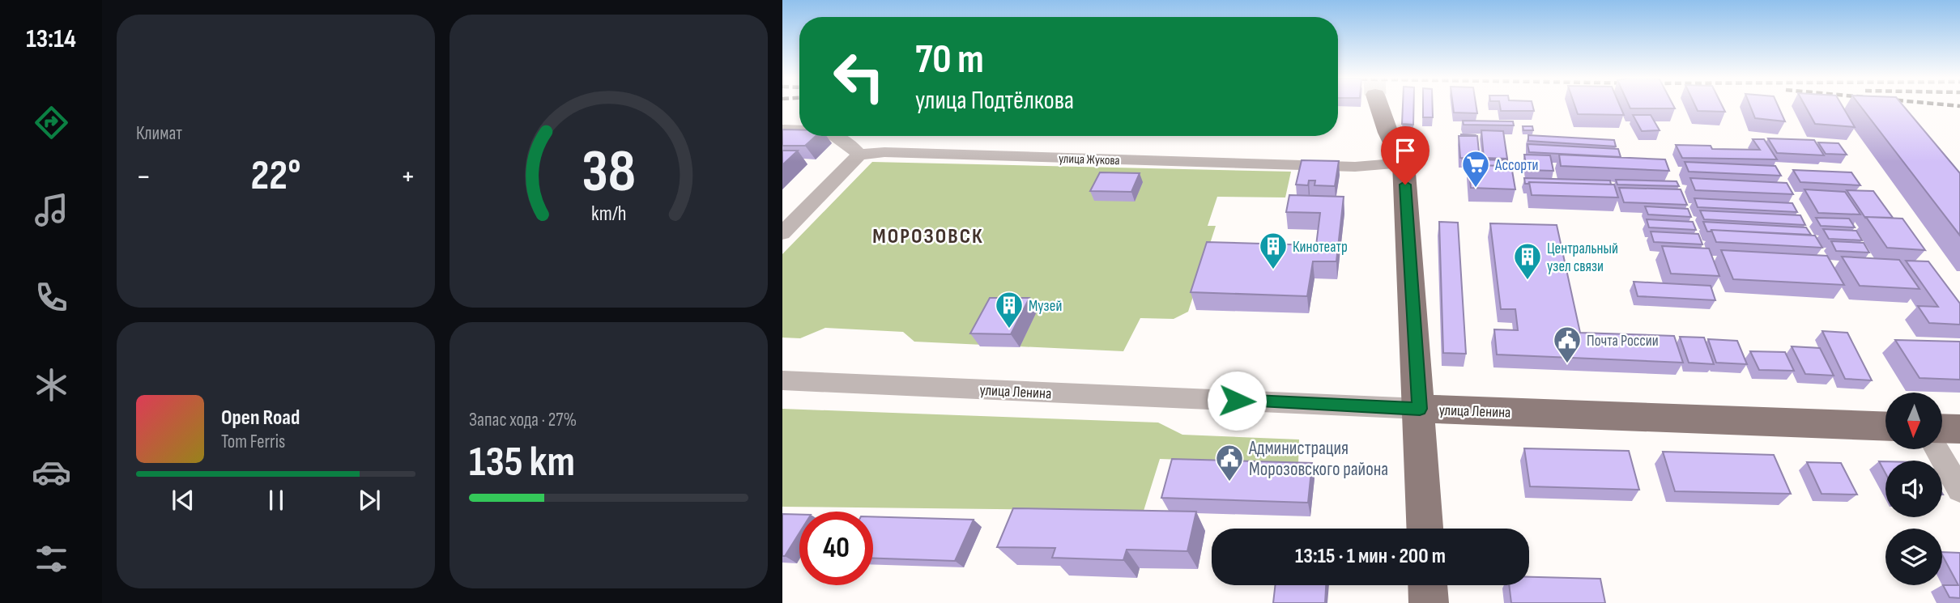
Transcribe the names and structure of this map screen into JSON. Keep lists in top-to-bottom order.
{
  "streets": {
    "main road": ["улица Ленина"],
    "street": ["улица Жукова"]
  },
  "districts": ["МОРОЗОВСК"],
  "places": {
    "supermarket": ["Ассорти"],
    "building": ["Кинотеатр", "Центральный узел связи", "Музей"],
    "public building": ["Почта России", "Администрация Морозовского района"]
  },
  "north": "bottom",
  "page": {
    "tabs": "13:14",
    "tile": [
      "Климат",
      ["Запас хода · 27%", "135 km"]
    ],
    "turn": ["70 m", "улица Подтёлкова"],
    "heat": ["−", "22°", "+"],
    "song": ["Open Road", "Tom Ferris"],
    "limit": "40",
    "trip": "13:15 · 1 мин · 200 m",
    "gauge": ["38", "km/h"]
  }
}
